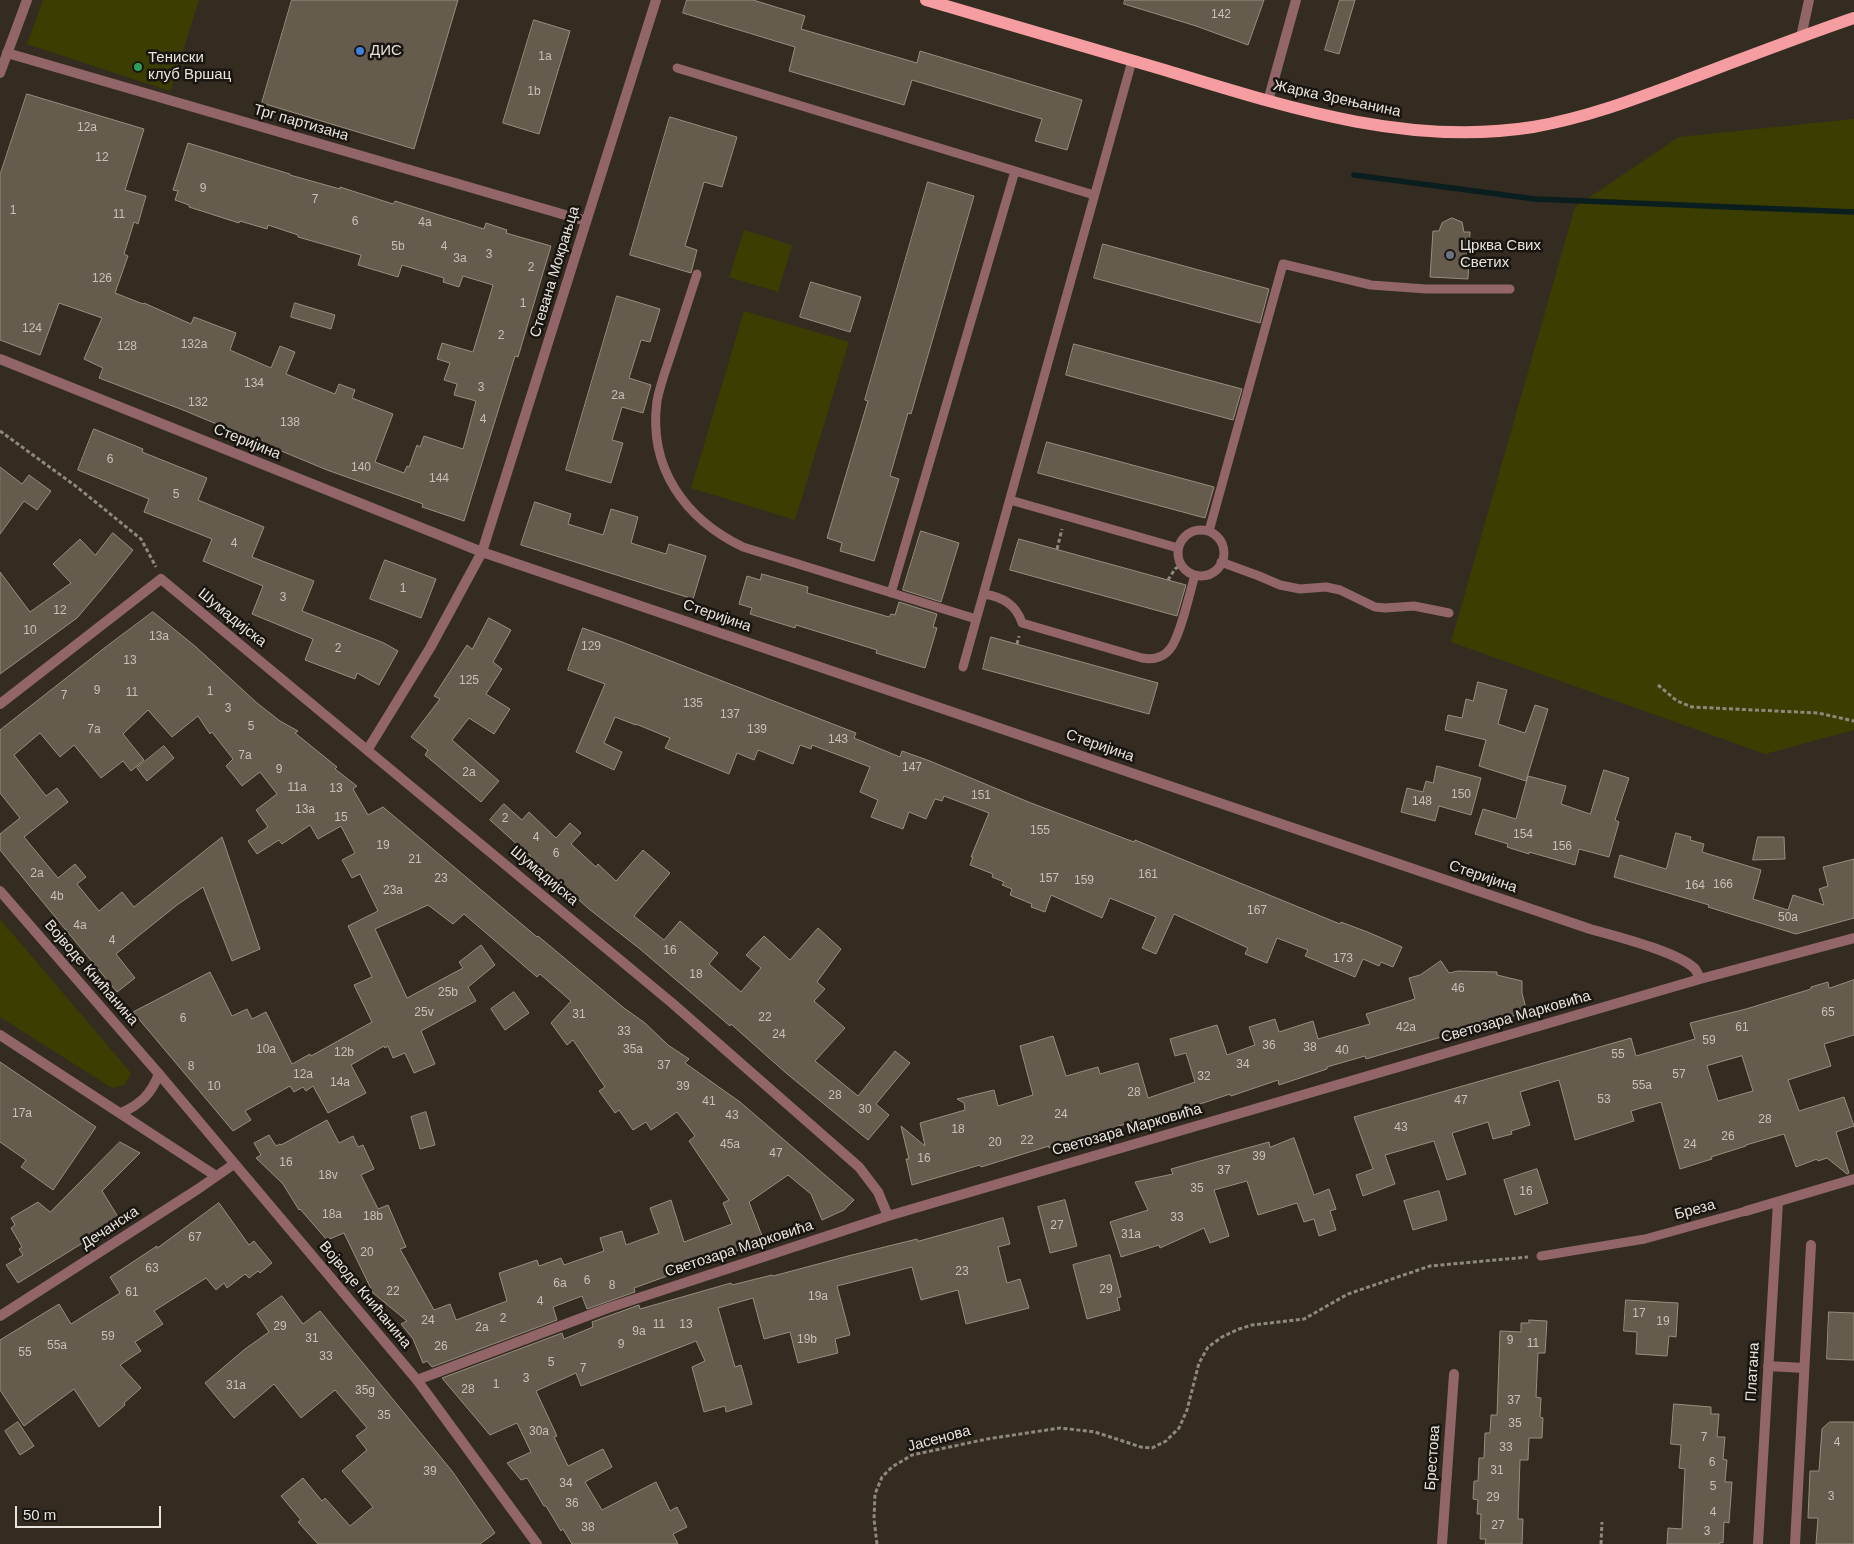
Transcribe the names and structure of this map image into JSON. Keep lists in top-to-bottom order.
{
  "streets": {
    "main road": ["Жарка Зрењанина"],
    "street": [
      "Трг партизана",
      "Стевана Мокрањца",
      "Стеријина",
      "Шумадијска",
      "Војводе Книћанина",
      "Светозара Марковића",
      "Бреза",
      "Дечанска",
      "Платана",
      "Брестова"
    ],
    "path": ["Јасенова"]
  },
  "crossings": [
    ["Трг партизана", "Стевана Мокрањца"],
    ["Стевана Мокрањца", "Стеријина"],
    ["Стеријина", "Светозара Марковића"],
    ["Шумадијска", "Светозара Марковића"],
    ["Војводе Книћанина", "Светозара Марковића"],
    ["Војводе Книћанина", "Дечанска"],
    ["Бреза", "Платана"],
    ["Бреза", "Јасенова"]
  ],
  "places": ["ДИС", "Тениски клуб Вршац", "Црква Свих Светих"],
  "house_numbers": [
    "142",
    "1a",
    "1b",
    "12a",
    "12",
    "9",
    "7",
    "1",
    "11",
    "6",
    "4a",
    "5b",
    "4",
    "3",
    "3a",
    "2",
    "126",
    "1",
    "124",
    "2",
    "132a",
    "128",
    "134",
    "3",
    "2a",
    "132",
    "4",
    "138",
    "6",
    "140",
    "144",
    "5",
    "4",
    "1",
    "3",
    "12",
    "10",
    "13a",
    "129",
    "2",
    "13",
    "125",
    "9",
    "1",
    "11",
    "7",
    "135",
    "3",
    "137",
    "5",
    "7a",
    "139",
    "143",
    "7a",
    "147",
    "9",
    "2a",
    "11a",
    "13",
    "150",
    "151",
    "148",
    "13a",
    "15",
    "2",
    "155",
    "154",
    "4",
    "19",
    "156",
    "6",
    "21",
    "2a",
    "161",
    "23",
    "157",
    "159",
    "166",
    "164",
    "23a",
    "4b",
    "167",
    "50a",
    "4a",
    "4",
    "16",
    "173",
    "18",
    "46",
    "25b",
    "25v",
    "65",
    "31",
    "22",
    "6",
    "42a",
    "61",
    "33",
    "24",
    "59",
    "36",
    "38",
    "10a",
    "35a",
    "40",
    "12b",
    "55",
    "34",
    "37",
    "8",
    "12a",
    "57",
    "32",
    "14a",
    "55a",
    "10",
    "39",
    "28",
    "28",
    "53",
    "47",
    "41",
    "30",
    "17a",
    "24",
    "43",
    "28",
    "43",
    "18",
    "26",
    "22",
    "20",
    "45a",
    "24",
    "47",
    "39",
    "16",
    "16",
    "37",
    "18v",
    "35",
    "16",
    "18a",
    "18b",
    "33",
    "27",
    "31a",
    "67",
    "20",
    "63",
    "23",
    "6",
    "6a",
    "8",
    "29",
    "22",
    "61",
    "19a",
    "4",
    "17",
    "2",
    "24",
    "19",
    "11",
    "13",
    "29",
    "2a",
    "9a",
    "59",
    "31",
    "19b",
    "9",
    "11",
    "9",
    "55a",
    "26",
    "55",
    "33",
    "5",
    "7",
    "3",
    "1",
    "31a",
    "28",
    "35g",
    "37",
    "35",
    "35",
    "30a",
    "7",
    "4",
    "33",
    "6",
    "31",
    "39",
    "34",
    "5",
    "3",
    "29",
    "36",
    "4",
    "27",
    "38",
    "3"
  ],
  "scale_bar": "50 m"
}
